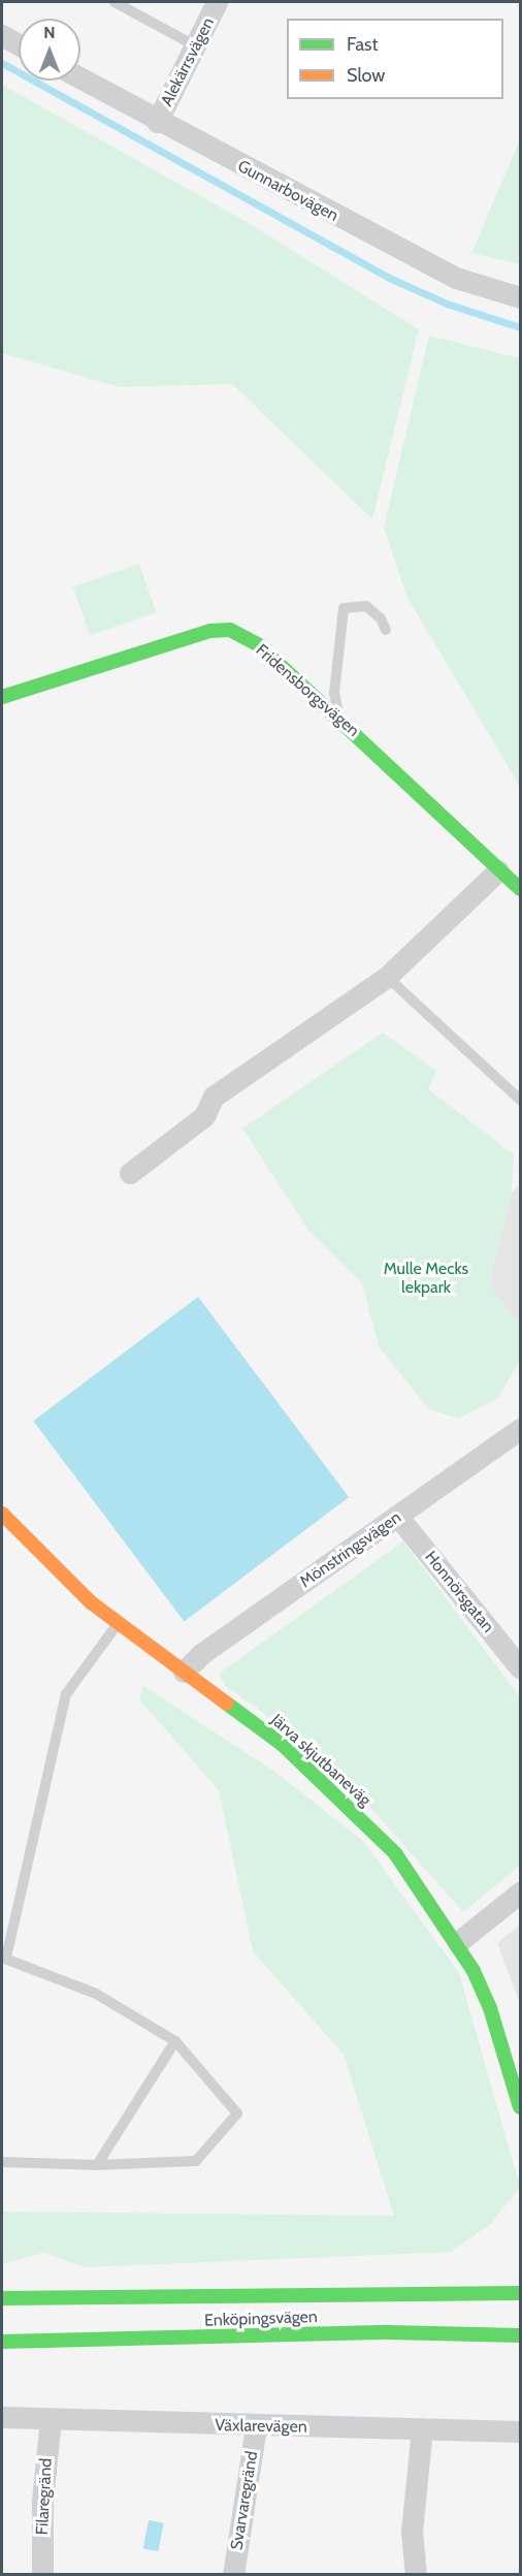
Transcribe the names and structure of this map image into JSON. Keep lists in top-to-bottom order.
{
  "streets": {
    "street": [
      "Alekärrsvägen",
      "Gunnarbovägen",
      "Fridensborgsvägen",
      "Mönstringsvägen",
      "Honnörsgatan",
      "Järva skjutbaneväg",
      "Enköpingsvägen",
      "Växlarevägen",
      "Filaregränd",
      "Svarvaregränd"
    ]
  },
  "crossings": [
    ["Alekärrsvägen", "Gunnarbovägen"],
    ["Mönstringsvägen", "Honnörsgatan"],
    ["Mönstringsvägen", "Järva skjutbaneväg"],
    ["Växlarevägen", "Filaregränd"],
    ["Växlarevägen", "Svarvaregränd"]
  ],
  "parks": ["Mulle Mecks lekpark"],
  "legend": ["Fast", "Slow"],
  "north": "top"
}
